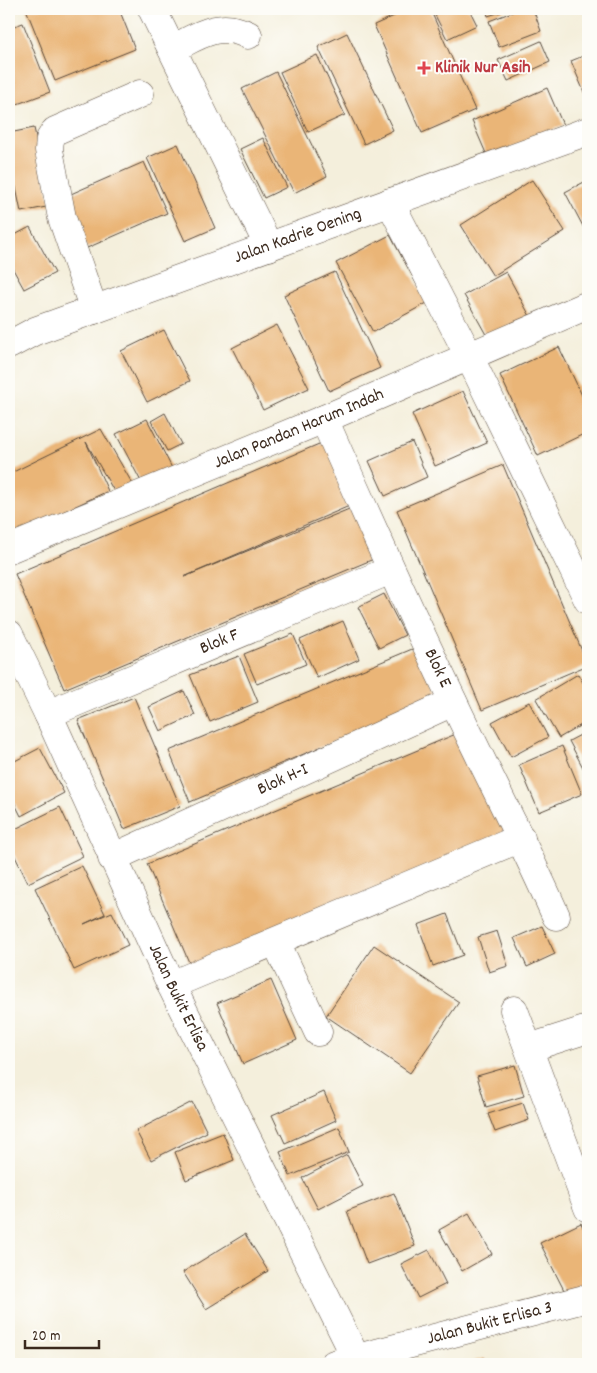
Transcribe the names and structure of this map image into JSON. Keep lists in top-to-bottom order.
{
  "streets": {
    "street": [
      "Jalan Kadrie Oening",
      "Jalan Pandan Harum Indah",
      "Blok F",
      "Blok E",
      "Blok H-I",
      "Jalan Bukit Erlisa",
      "Jalan Bukit Erlisa 3"
    ]
  },
  "crossings": [
    ["Jalan Pandan Harum Indah", "Blok E"],
    ["Blok F", "Blok E"],
    ["Blok F", "Jalan Bukit Erlisa"],
    ["Blok E", "Blok H-I"],
    ["Blok H-I", "Jalan Bukit Erlisa"],
    ["Jalan Bukit Erlisa", "Jalan Bukit Erlisa 3"]
  ],
  "places": {
    "health": ["Klinik Nur Asih"]
  },
  "scale_bar": "20 m"
}
